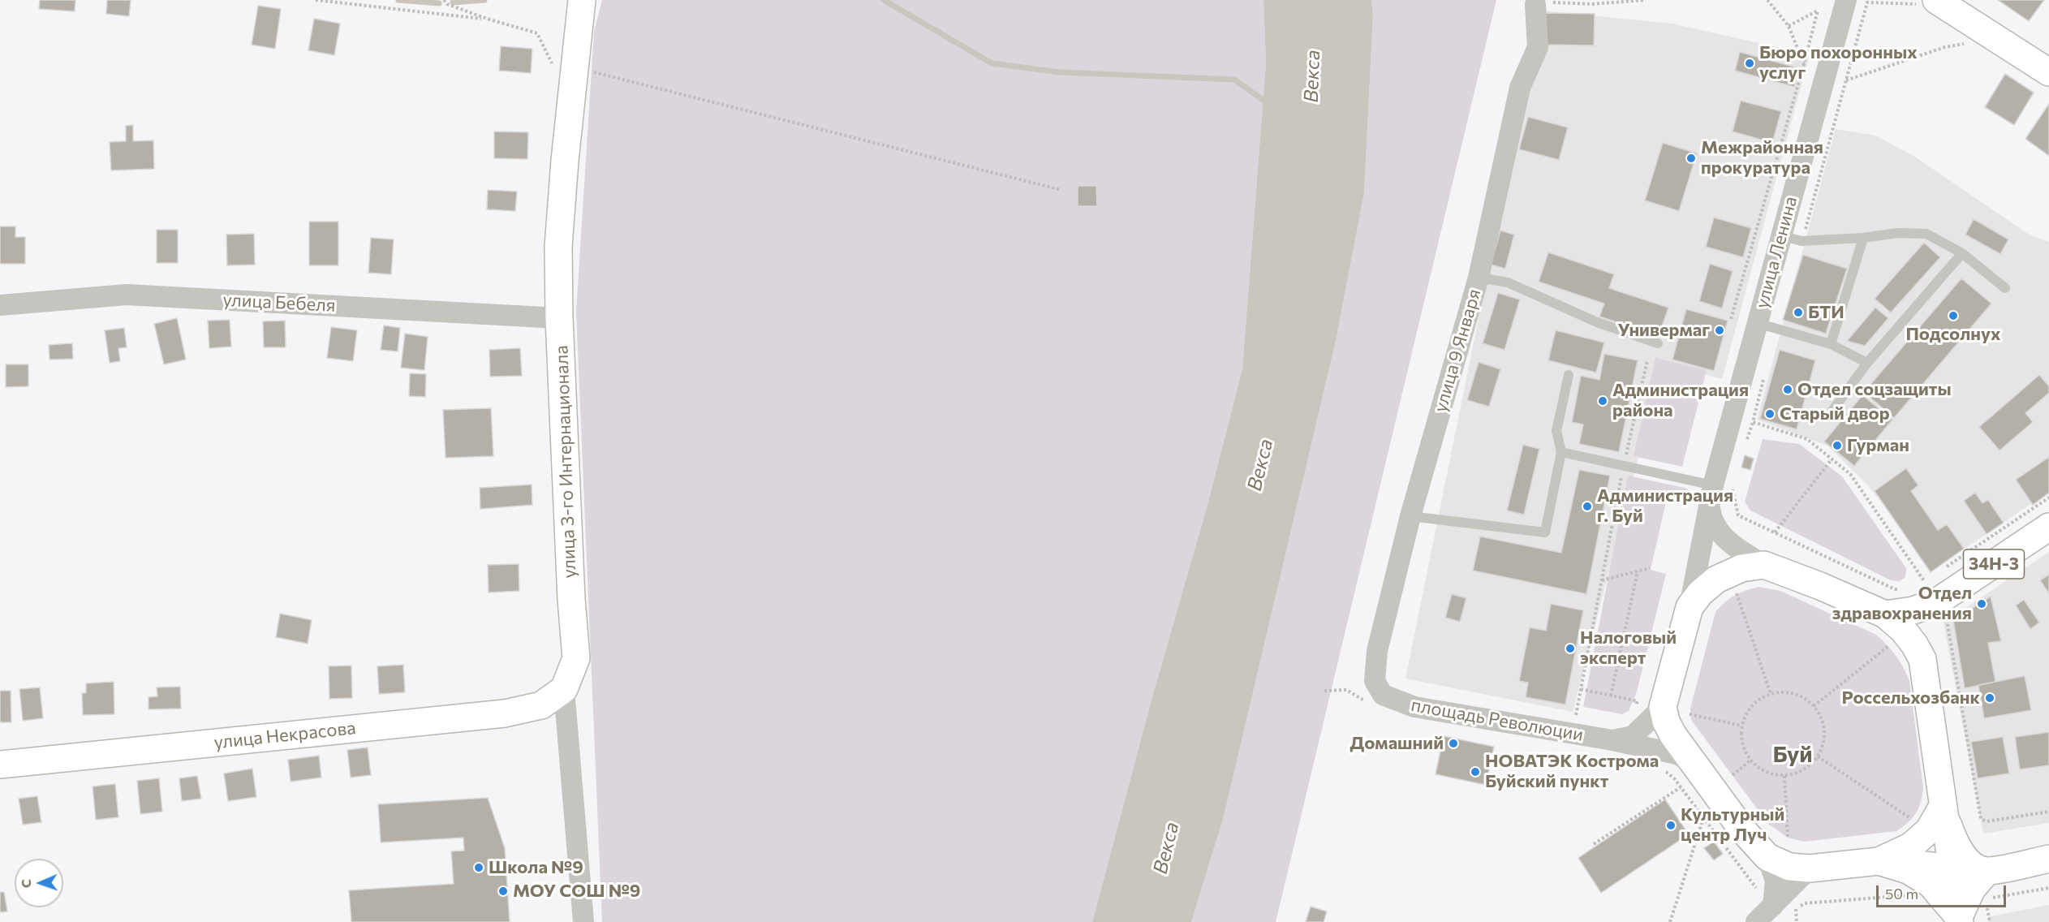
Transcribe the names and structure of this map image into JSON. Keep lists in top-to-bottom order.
{
  "streets": {
    "main road": [
      "улица 3-го Интернационала",
      "34Н-3",
      "площадь Революции",
      "улица Некрасова"
    ],
    "street": ["улица Ленина", "улица Бебеля", "улица 9 Января"]
  },
  "crossings": [
    ["улица Бебеля", "улица 3-го Интернационала"],
    ["улица 9 Января", "площадь Революции"],
    ["улица 3-го Интернационала", "улица Некрасова"]
  ],
  "districts": ["Буй"],
  "water": ["Векса"],
  "places": [
    "Бюро похоронных услуг",
    "Межрайонная прокуратура",
    "БТИ",
    "Подсолнух",
    "Универмаг",
    "Отдел соцзащиты",
    "Администрация района",
    "Старый двор",
    "Гурман",
    "Администрация г. Буй",
    "Отдел здравохранения",
    "Налоговый эксперт",
    "Россельхозбанк",
    "Домашний",
    "НОВАТЭК Кострома Буйский пункт",
    "Культурный центр Луч",
    "Школа №9",
    "МОУ СОШ №9"
  ],
  "scale_bar": "50 m",
  "north": "left"
}
